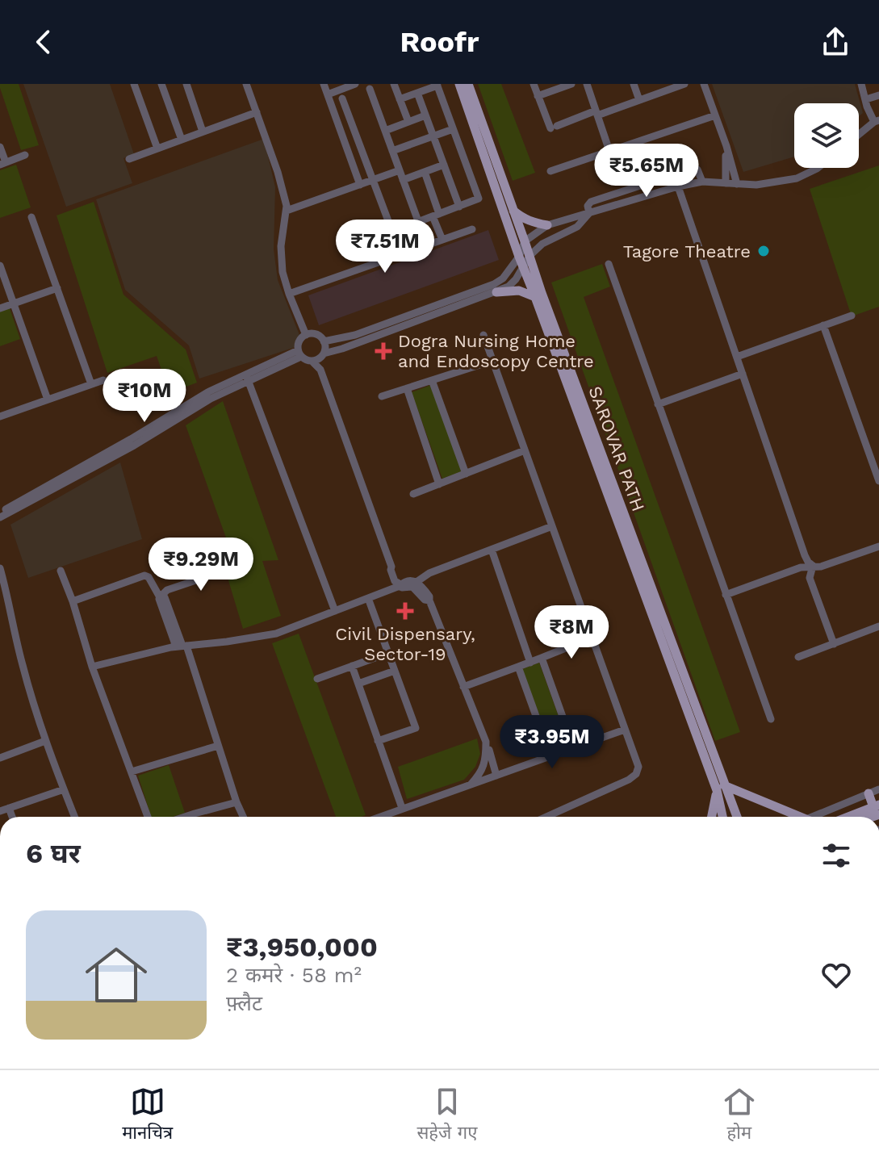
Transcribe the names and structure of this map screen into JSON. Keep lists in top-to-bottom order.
{
  "streets": {
    "main road": ["SAROVAR PATH"]
  },
  "places": {
    "other": ["Tagore Theatre"],
    "health": ["Dogra Nursing Home and Endoscopy Centre", "Civil Dispensary, Sector-19"]
  },
  "page": {
    "header": "Roofr",
    "price": [
      "₹5.65M",
      "₹7.51M",
      "₹10M",
      "₹9.29M",
      "₹8M",
      "₹3.95M"
    ],
    "heading": "6 घर",
    "list": [
      {
        "name": "₹3,950,000",
        "note": "2 कमरे · 58 m² · फ़्लैट"
      }
    ],
    "tabs": ["मानचित्र", "सहेजे गए", "होम"]
  }
}
